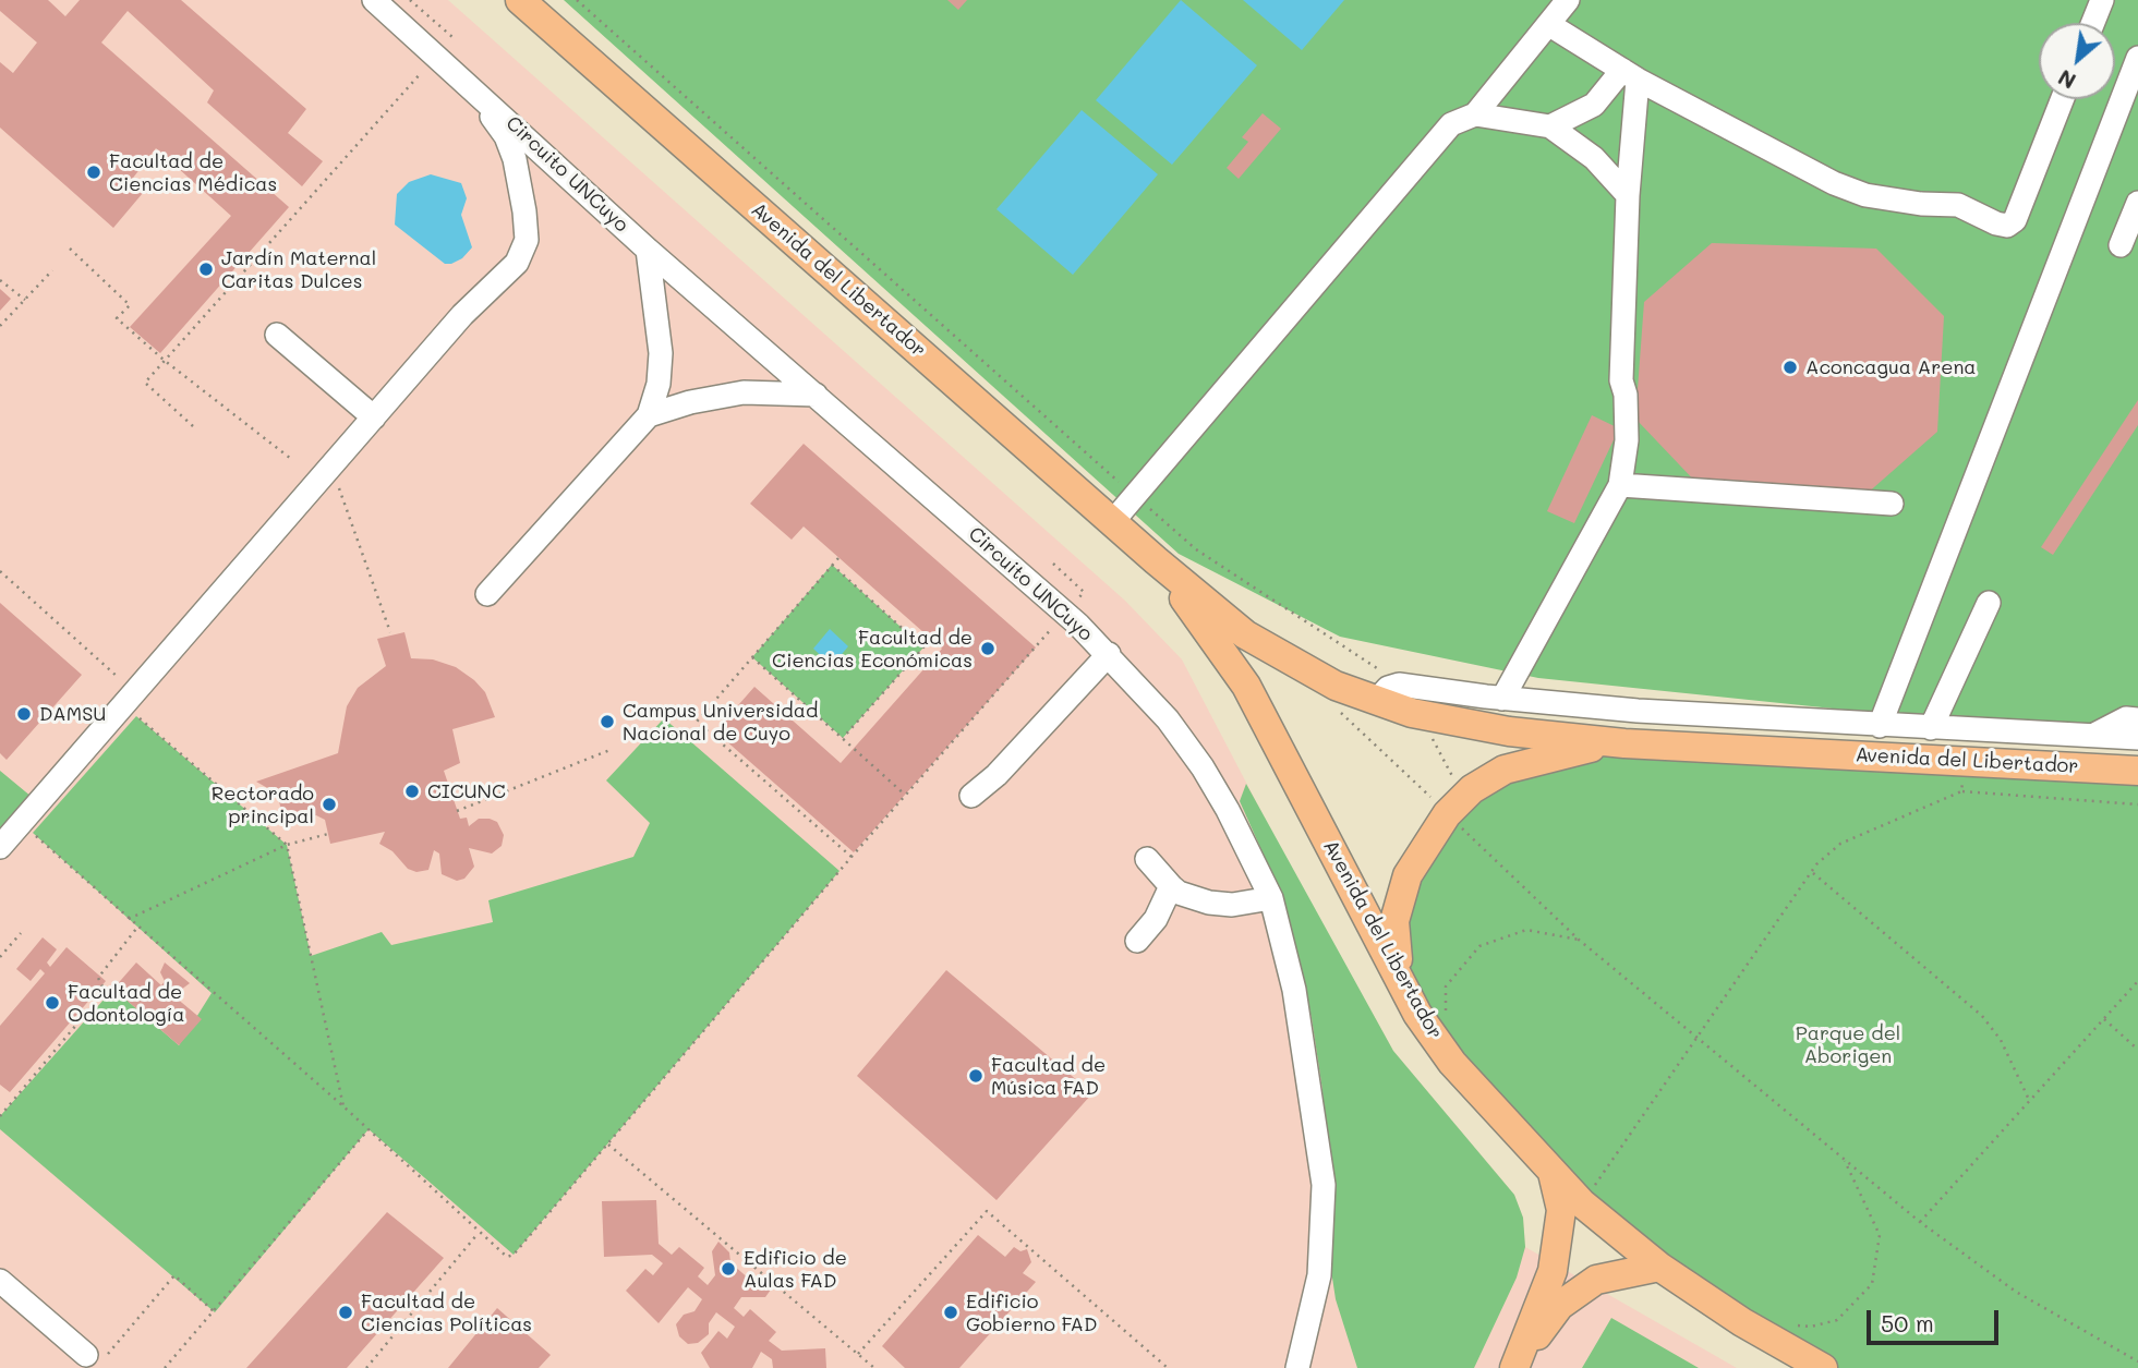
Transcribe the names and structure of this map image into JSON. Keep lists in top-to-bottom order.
{
  "streets": {
    "main road": ["Avenida del Libertador"],
    "street": ["Circuito UNCuyo"]
  },
  "parks": ["Parque del Aborigen"],
  "places": [
    "Facultad de Ciencias Médicas",
    "Jardín Maternal Caritas Dulces",
    "Aconcagua Arena",
    "Facultad de Ciencias Económicas",
    "DAMSU",
    "Campus Universidad Nacional de Cuyo",
    "CICUNC",
    "Rectorado principal",
    "Facultad de Odontología",
    "Facultad de Música FAD",
    "Edificio de Aulas FAD",
    "Facultad de Ciencias Políticas",
    "Edificio Gobierno FAD"
  ],
  "scale_bar": "50 m",
  "north": "bottom left"
}
